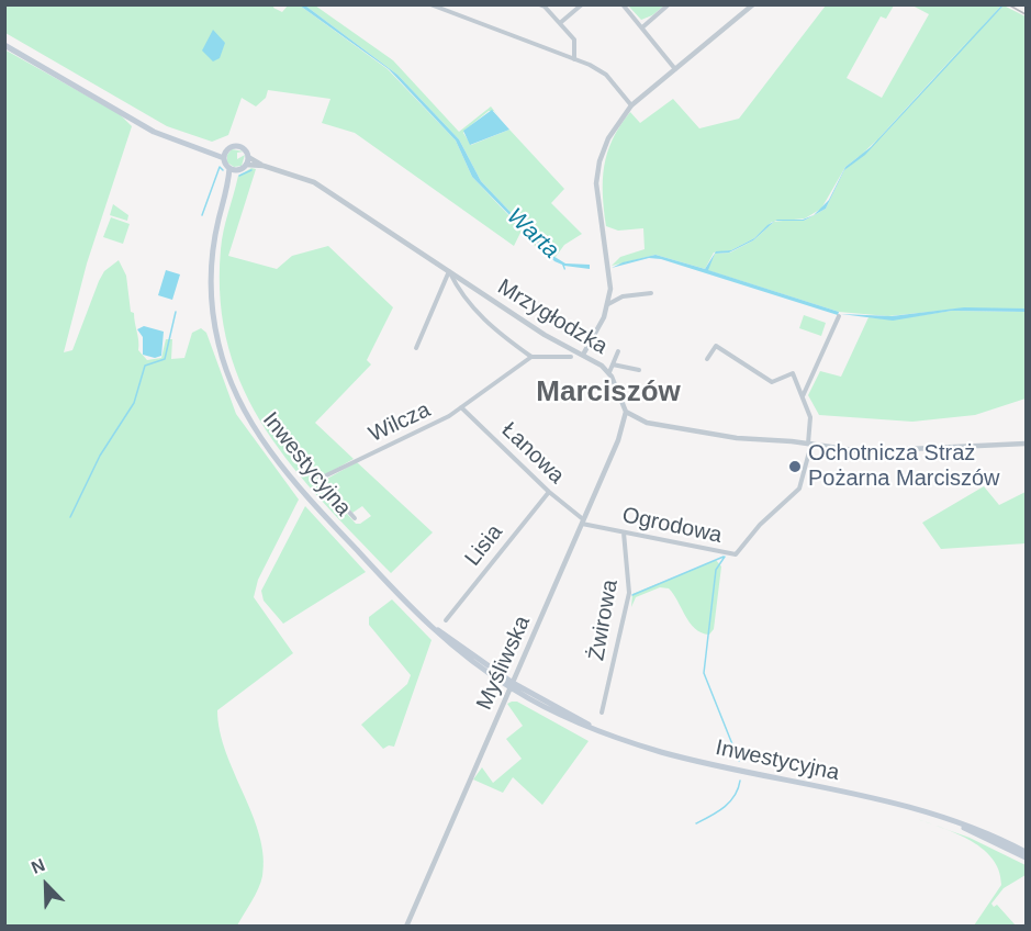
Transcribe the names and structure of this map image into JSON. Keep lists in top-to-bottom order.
{
  "streets": {
    "main road": ["Inwestycyjna"],
    "street": [
      "Mrzygłodzka",
      "Wilcza",
      "Łanowa",
      "Ogrodowa",
      "Lisia",
      "Żwirowa",
      "Myśliwska"
    ]
  },
  "crossings": [
    ["Mrzygłodzka", "Inwestycyjna"],
    ["Mrzygłodzka", "Myśliwska"],
    ["Wilcza", "Łanowa"],
    ["Łanowa", "Ogrodowa"],
    ["Łanowa", "Lisia"],
    ["Łanowa", "Myśliwska"],
    ["Inwestycyjna", "Myśliwska"],
    ["Ogrodowa", "Żwirowa"],
    ["Ogrodowa", "Myśliwska"]
  ],
  "districts": ["Marciszów"],
  "water": ["Warta"],
  "places": ["Ochotnicza Straż Pożarna Marciszów"],
  "north": "top left"
}
